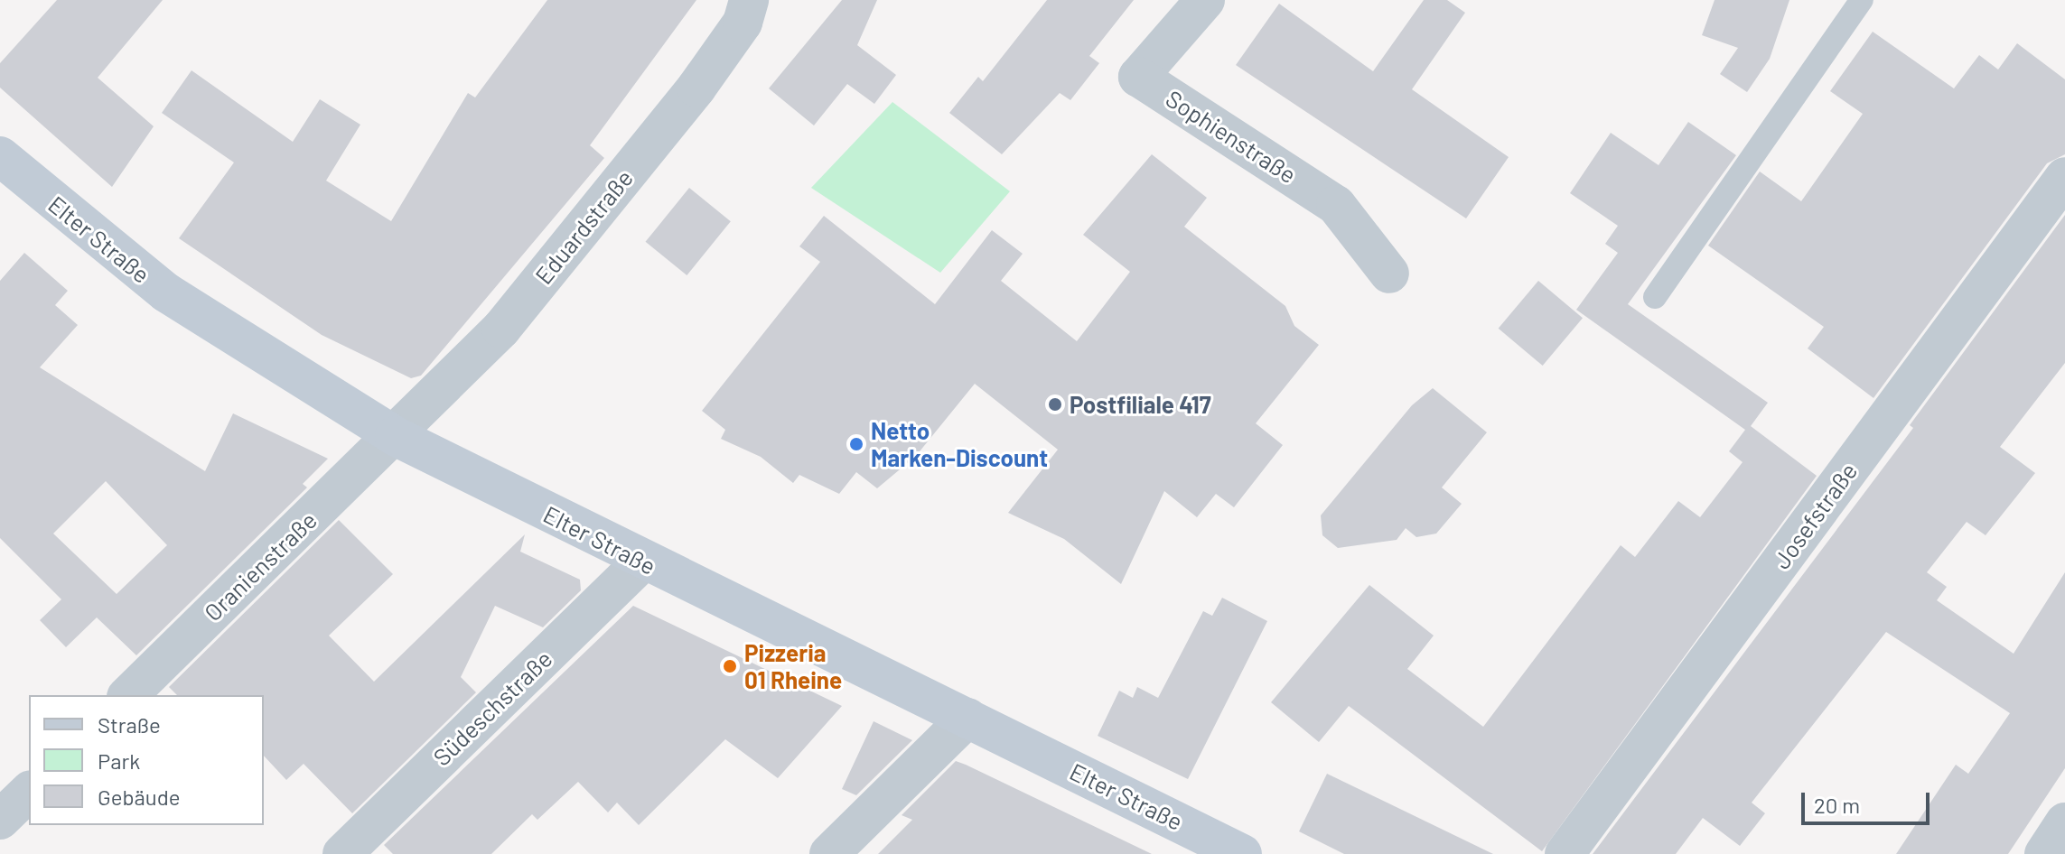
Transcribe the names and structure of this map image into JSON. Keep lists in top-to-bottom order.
{
  "streets": {
    "main road": ["Elter Straße"],
    "street": [
      "Sophienstraße",
      "Eduardstraße",
      "Josefstraße",
      "Oranienstraße",
      "Südeschstraße"
    ]
  },
  "crossings": [
    ["Eduardstraße", "Elter Straße"],
    ["Eduardstraße", "Oranienstraße"],
    ["Elter Straße", "Oranienstraße"],
    ["Elter Straße", "Südeschstraße"]
  ],
  "places": ["Postfiliale 417", "Netto Marken-Discount", "Pizzeria 01 Rheine"],
  "legend": ["Straße", "Park", "Gebäude"],
  "scale_bar": "20 m"
}
